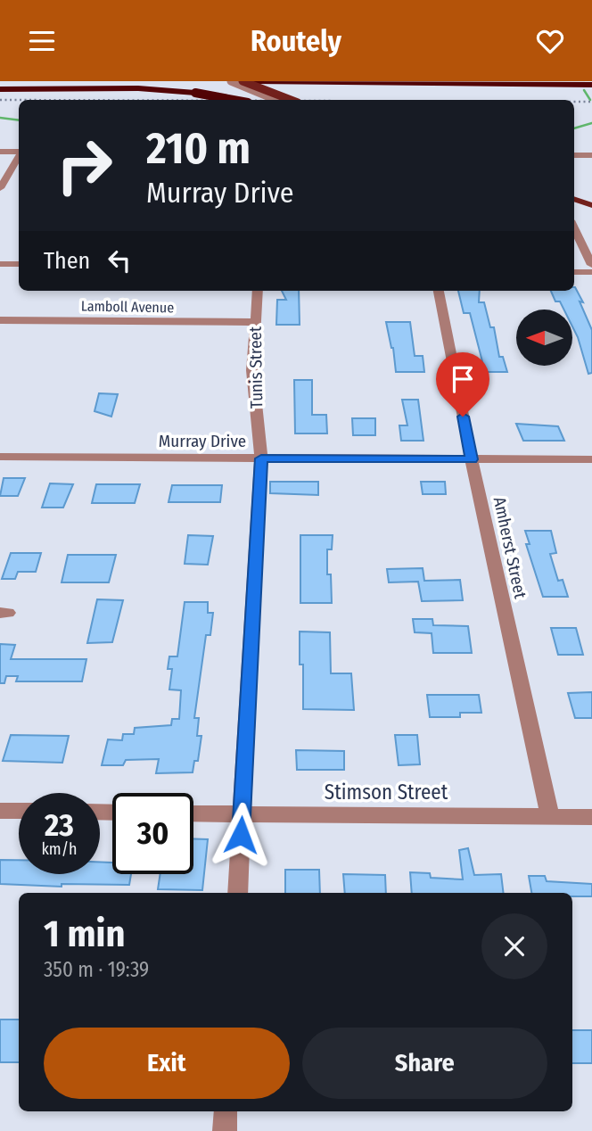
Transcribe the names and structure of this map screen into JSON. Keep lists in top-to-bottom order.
{
  "streets": {
    "street": [
      "Lamboll Avenue",
      "Tunis Street",
      "Murray Drive",
      "Amherst Street",
      "Stimson Street"
    ]
  },
  "crossings": [
    ["Lamboll Avenue", "Tunis Street"],
    ["Tunis Street", "Murray Drive"],
    ["Tunis Street", "Stimson Street"],
    ["Murray Drive", "Amherst Street"],
    ["Amherst Street", "Stimson Street"]
  ],
  "north": "left",
  "page": {
    "header": "Routely",
    "turn": ["210 m", "Murray Drive"],
    "then": "Then",
    "speed": "23 km/h",
    "limit": "30",
    "heading": ["1 min", "350 m · 19:39"],
    "buttons": ["Exit", "Share"]
  }
}
